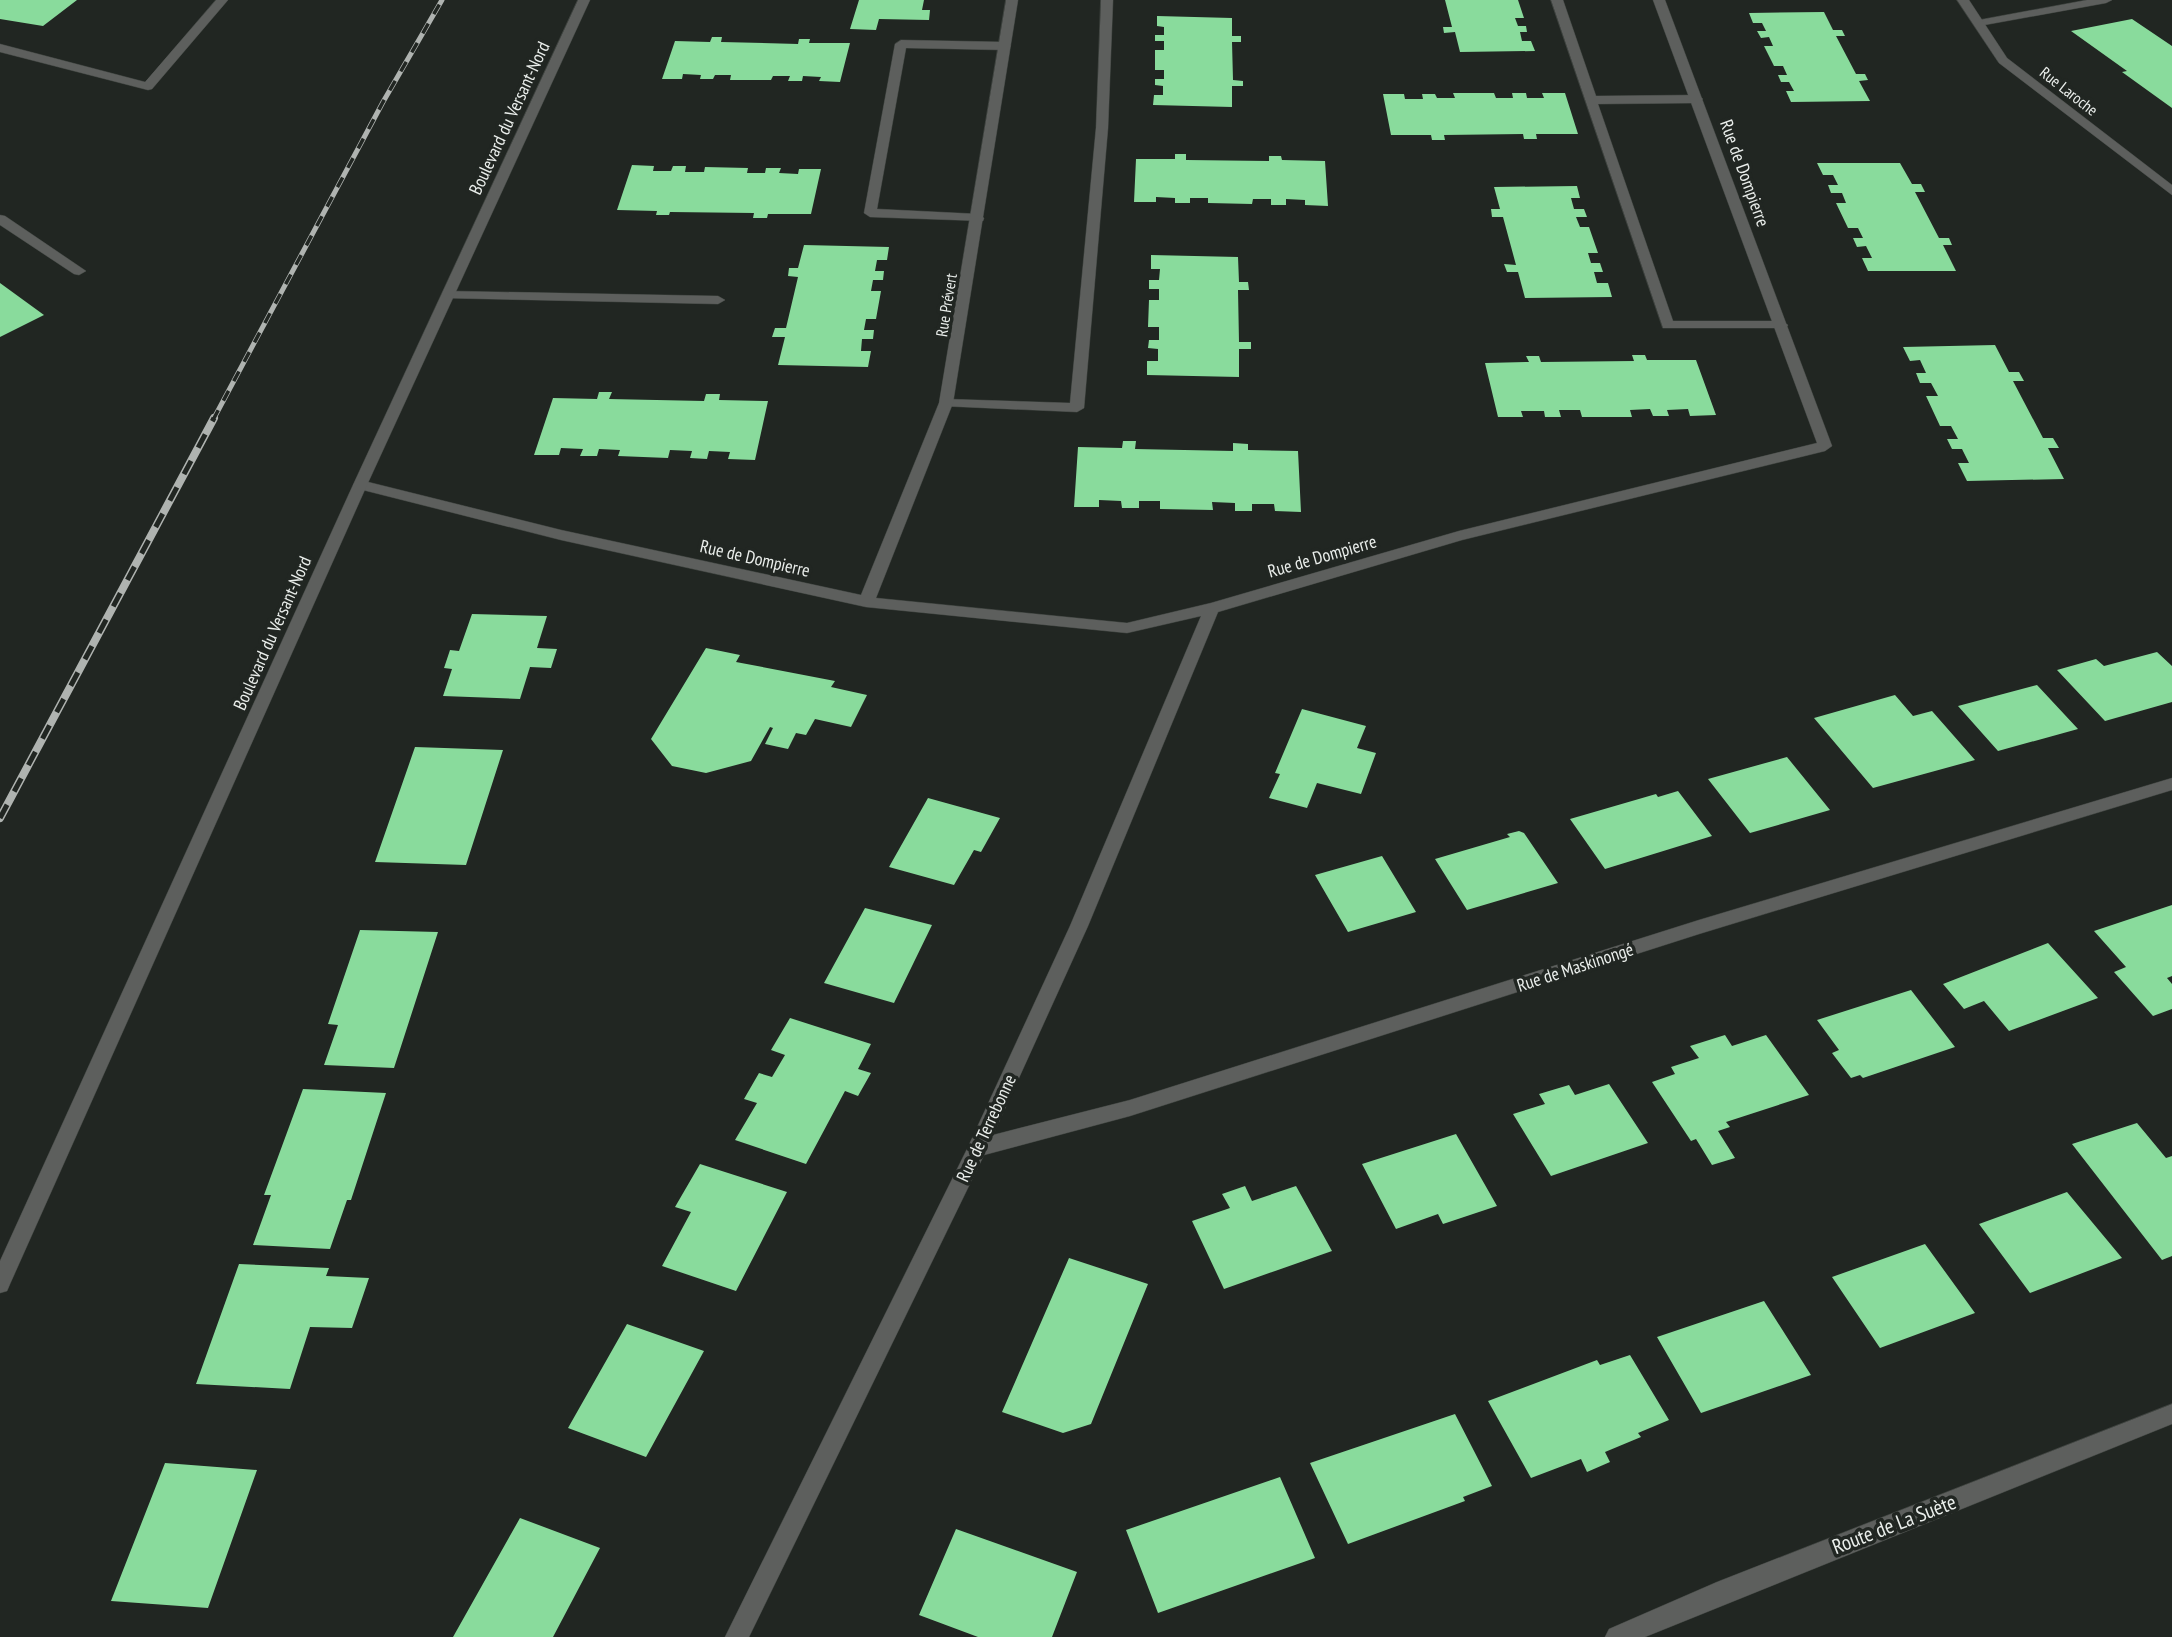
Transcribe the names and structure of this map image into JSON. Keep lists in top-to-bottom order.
{
  "streets": {
    "street": [
      "Rue Laroche",
      "Boulevard du Versant-Nord",
      "Rue de Dompierre",
      "Rue Prévert",
      "Rue de Maskinongé",
      "Rue de Terrebonne",
      "Route de La Suète"
    ]
  },
  "crossings": [
    ["Boulevard du Versant-Nord", "Rue de Dompierre"],
    ["Rue de Dompierre", "Rue Prévert"],
    ["Rue de Dompierre", "Rue de Terrebonne"],
    ["Rue de Maskinongé", "Rue de Terrebonne"]
  ]
}
